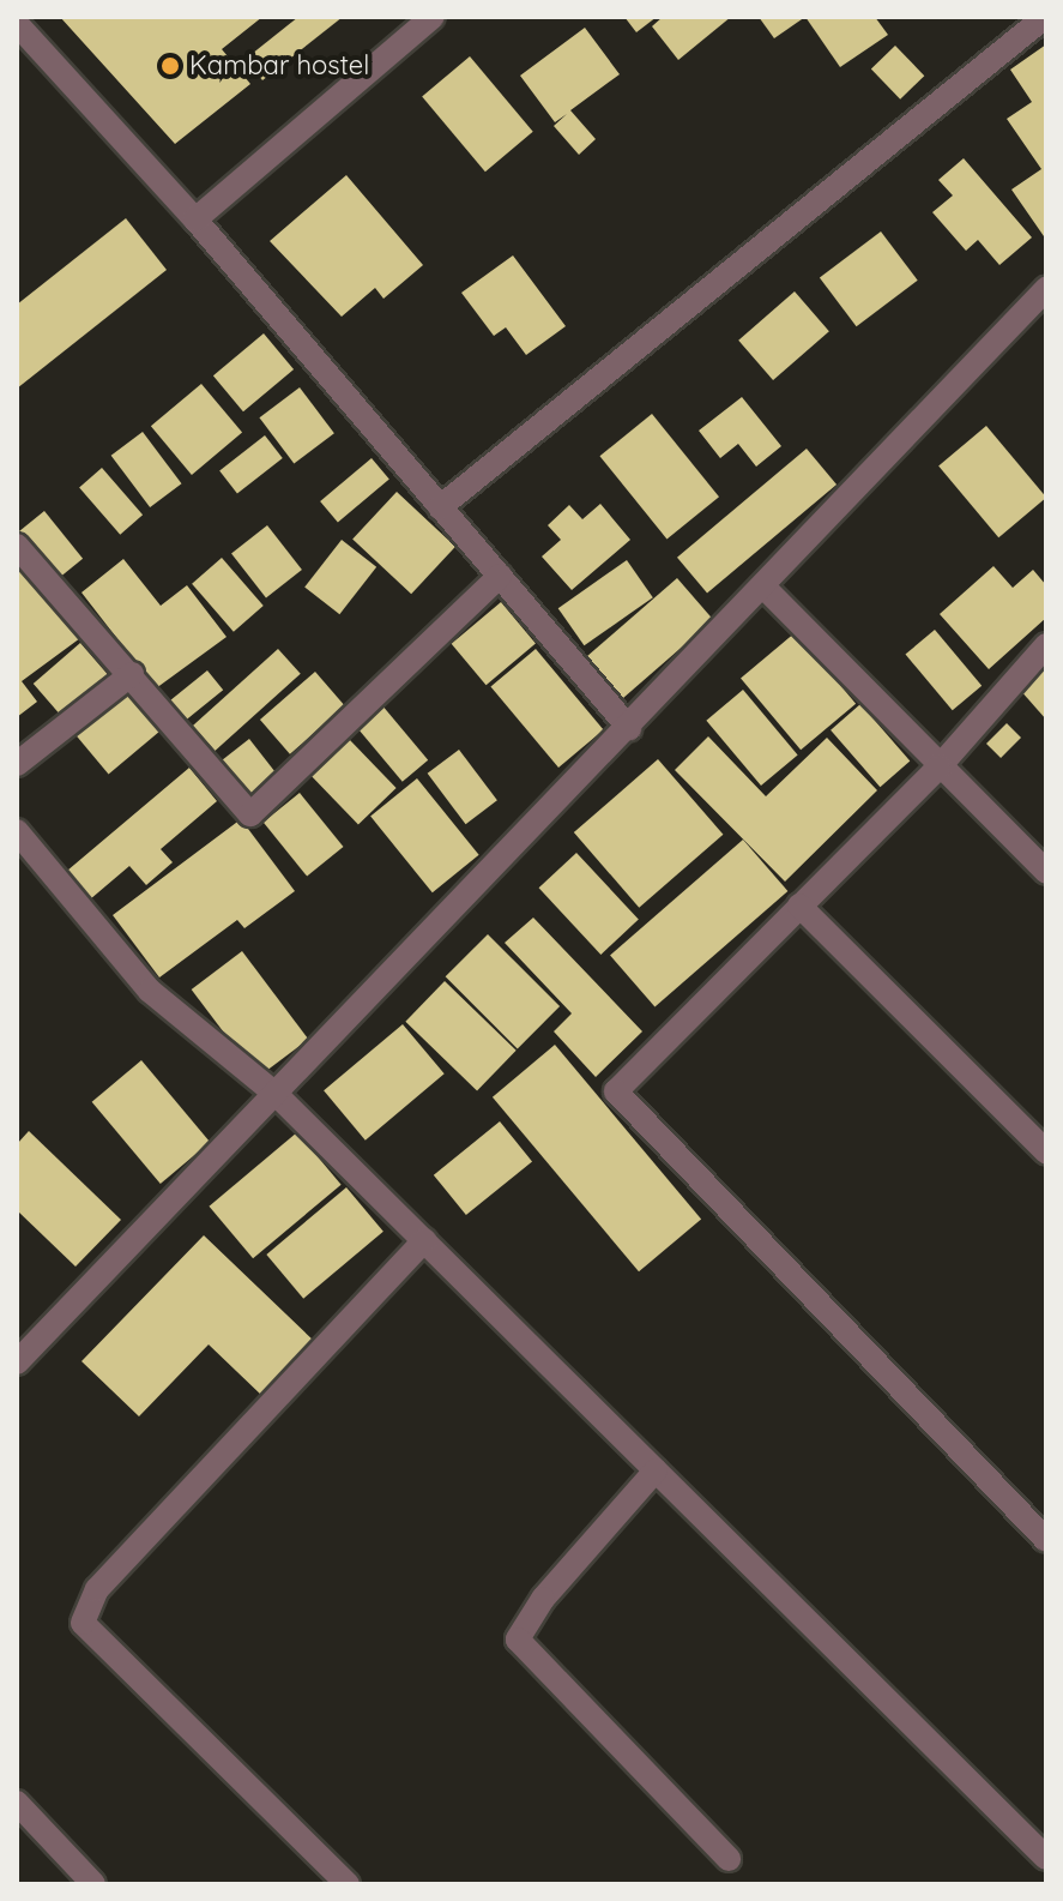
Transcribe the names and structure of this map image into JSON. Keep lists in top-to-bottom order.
{
  "places": ["Kambar hostel"]
}
